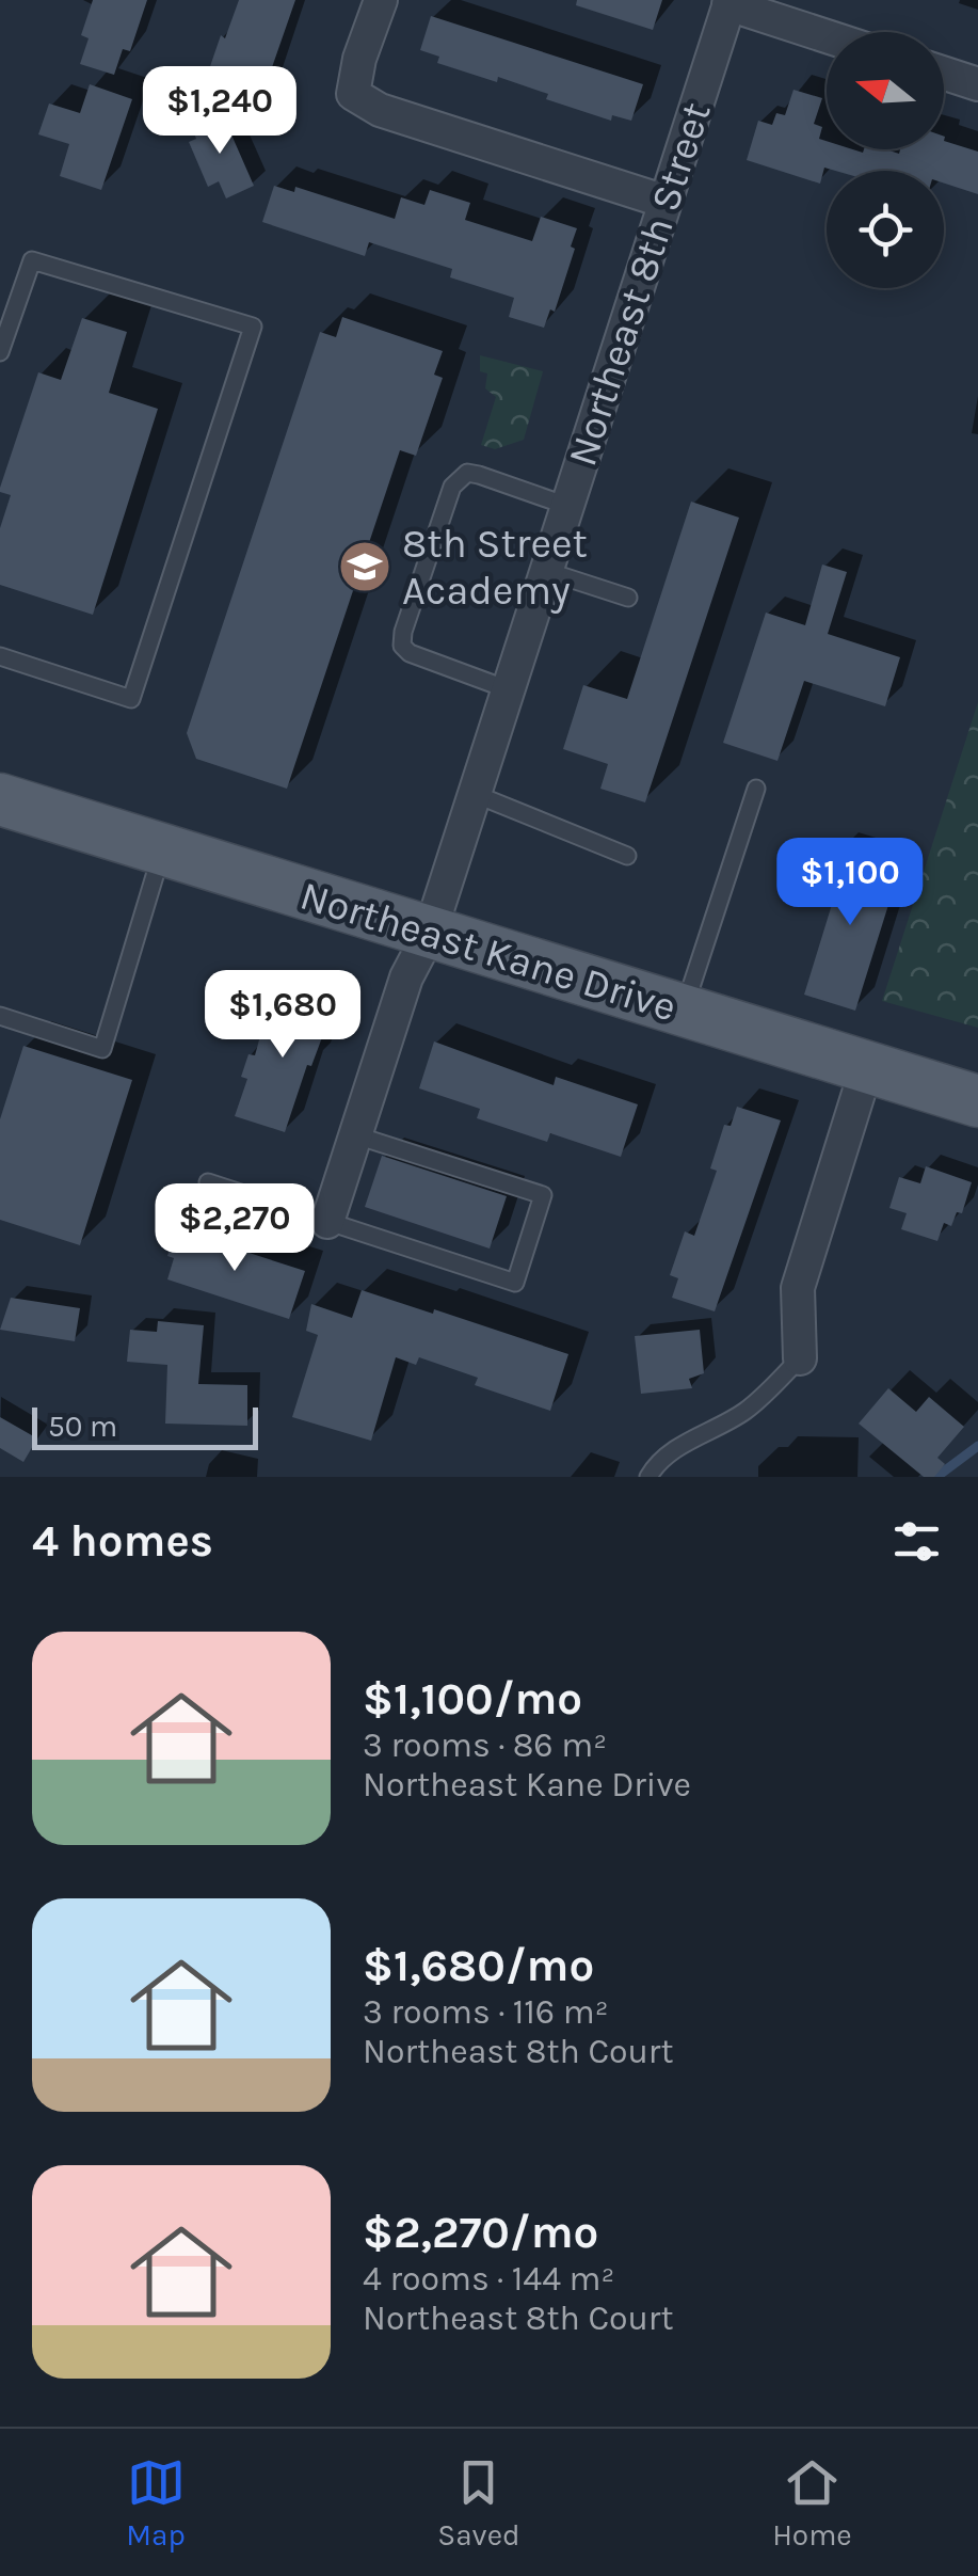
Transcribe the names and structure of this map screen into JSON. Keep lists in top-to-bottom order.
{
  "streets": {
    "main road": ["Northeast Kane Drive"],
    "street": ["Northeast 8th Street"]
  },
  "crossings": [
    ["Northeast 8th Street", "Northeast Kane Drive"]
  ],
  "places": {
    "school or university": ["8th Street Academy"]
  },
  "scale_bar": "50 m",
  "north": "left",
  "page": {
    "price": [
      "$1,240",
      "$1,100",
      "$1,680",
      "$2,270"
    ],
    "scale": "50 m",
    "heading": "4 homes",
    "list": [
      {
        "name": "$1,100/mo",
        "note": "3 rooms · 86 m² · Northeast Kane Drive"
      },
      {
        "name": "$1,680/mo",
        "note": "3 rooms · 116 m² · Northeast 8th Court"
      },
      {
        "name": "$2,270/mo",
        "note": "4 rooms · 144 m² · Northeast 8th Court"
      }
    ],
    "tabs": ["Map", "Saved", "Home"]
  }
}
